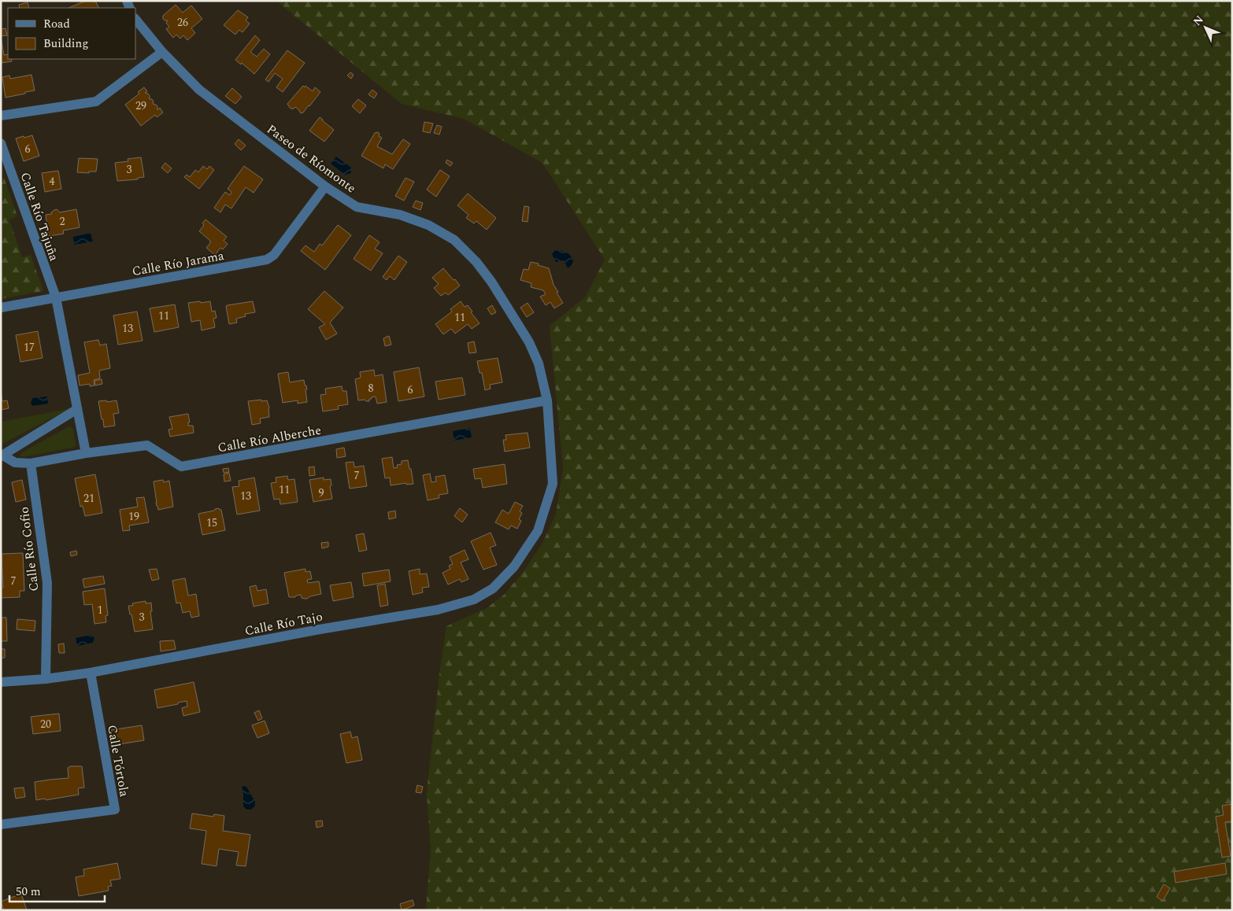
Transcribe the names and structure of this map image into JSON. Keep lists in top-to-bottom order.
{
  "streets": {
    "street": [
      "Paseo de Ríomonte",
      "Calle Río Tajuña",
      "Calle Río Jarama",
      "Calle Río Alberche",
      "Calle Río Cofio",
      "Calle Río Tajo",
      "Calle Tórtola"
    ]
  },
  "crossings": [
    ["Paseo de Ríomonte", "Calle Río Jarama"],
    ["Paseo de Ríomonte", "Calle Río Alberche"],
    ["Paseo de Ríomonte", "Calle Río Tajo"],
    ["Calle Río Tajuña", "Calle Río Jarama"],
    ["Calle Río Alberche", "Calle Río Cofio"],
    ["Calle Río Cofio", "Calle Río Tajo"],
    ["Calle Río Tajo", "Calle Tórtola"]
  ],
  "house_numbers": [
    "26",
    "29",
    "6",
    "3",
    "4",
    "2",
    "11",
    "11",
    "13",
    "17",
    "8",
    "6",
    "7",
    "11",
    "9",
    "13",
    "21",
    "19",
    "15",
    "7",
    "1",
    "3",
    "20"
  ],
  "legend": ["Road", "Building"],
  "scale_bar": "50 m",
  "north": "top left"
}
